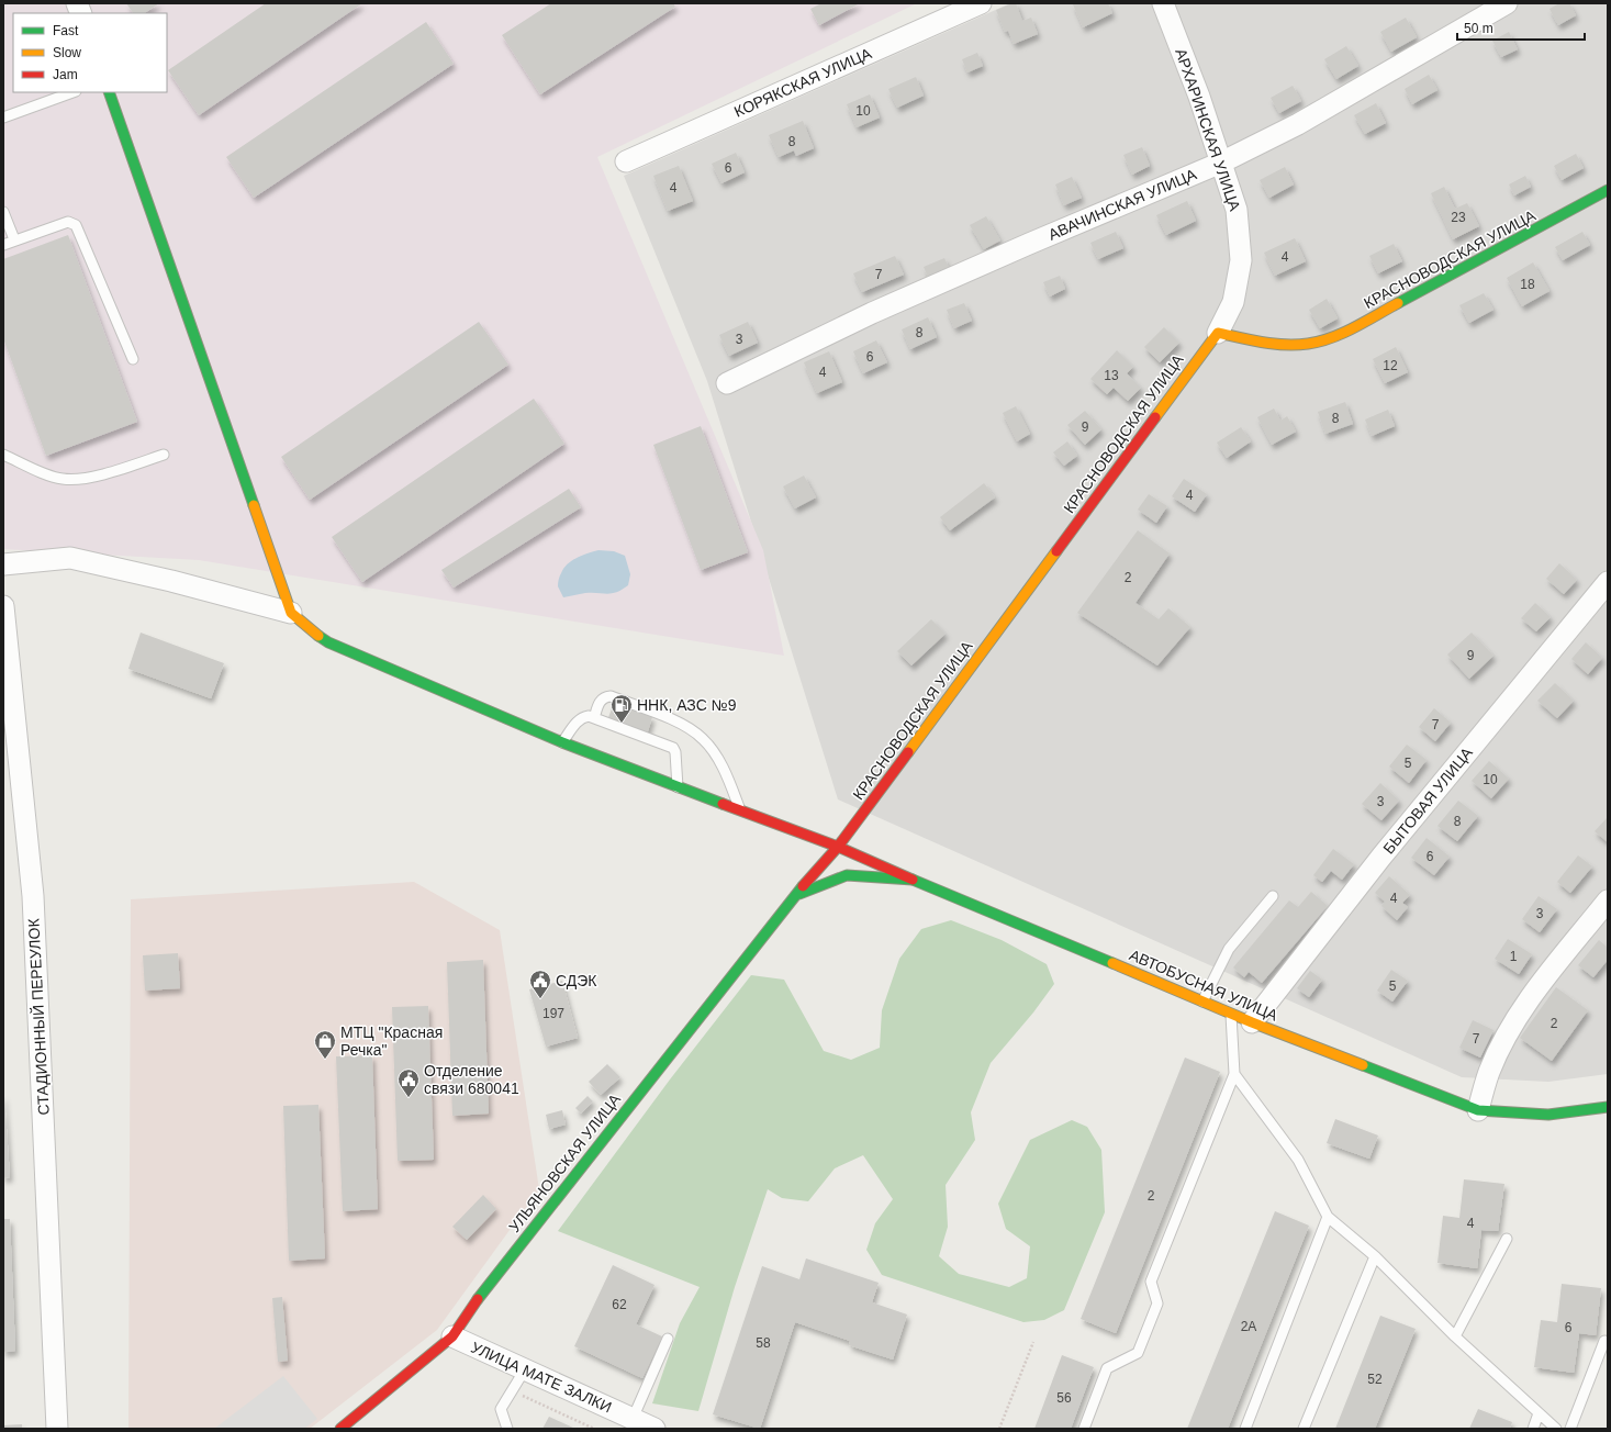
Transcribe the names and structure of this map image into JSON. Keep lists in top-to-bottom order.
{
  "streets": {
    "street": [
      "КОРЯКСКАЯ УЛИЦА",
      "АРХАРИНСКАЯ УЛИЦА",
      "АВАЧИНСКАЯ УЛИЦА",
      "КРАСНОВОДСКАЯ УЛИЦА",
      "БЫТОВАЯ УЛИЦА",
      "АВТОБУСНАЯ УЛИЦА",
      "СТАДИОННЫЙ ПЕРЕУЛОК",
      "УЛЬЯНОВСКАЯ УЛИЦА",
      "УЛИЦА МАТЕ ЗАЛКИ"
    ]
  },
  "crossings": [
    ["АРХАРИНСКАЯ УЛИЦА", "АВАЧИНСКАЯ УЛИЦА"],
    ["АРХАРИНСКАЯ УЛИЦА", "КРАСНОВОДСКАЯ УЛИЦА"],
    ["КРАСНОВОДСКАЯ УЛИЦА", "АВТОБУСНАЯ УЛИЦА"],
    ["КРАСНОВОДСКАЯ УЛИЦА", "УЛЬЯНОВСКАЯ УЛИЦА"],
    ["БЫТОВАЯ УЛИЦА", "АВТОБУСНАЯ УЛИЦА"],
    ["АВТОБУСНАЯ УЛИЦА", "УЛЬЯНОВСКАЯ УЛИЦА"],
    ["УЛЬЯНОВСКАЯ УЛИЦА", "УЛИЦА МАТЕ ЗАЛКИ"]
  ],
  "places": {
    "fuel station": ["ННК, АЗС №9"],
    "public building": ["СДЭК", "Отделение связи 680041"],
    "shop": ["МТЦ \"Красная Речка\""]
  },
  "house_numbers": [
    "10",
    "8",
    "6",
    "4",
    "23",
    "4",
    "7",
    "18",
    "8",
    "3",
    "6",
    "12",
    "4",
    "13",
    "8",
    "9",
    "4",
    "2",
    "9",
    "7",
    "5",
    "10",
    "3",
    "8",
    "6",
    "4",
    "3",
    "1",
    "5",
    "197",
    "2",
    "7",
    "2",
    "4",
    "62",
    "2А",
    "6",
    "58",
    "52",
    "56"
  ],
  "legend": ["Fast", "Slow", "Jam"],
  "scale_bar": "50 m"
}
